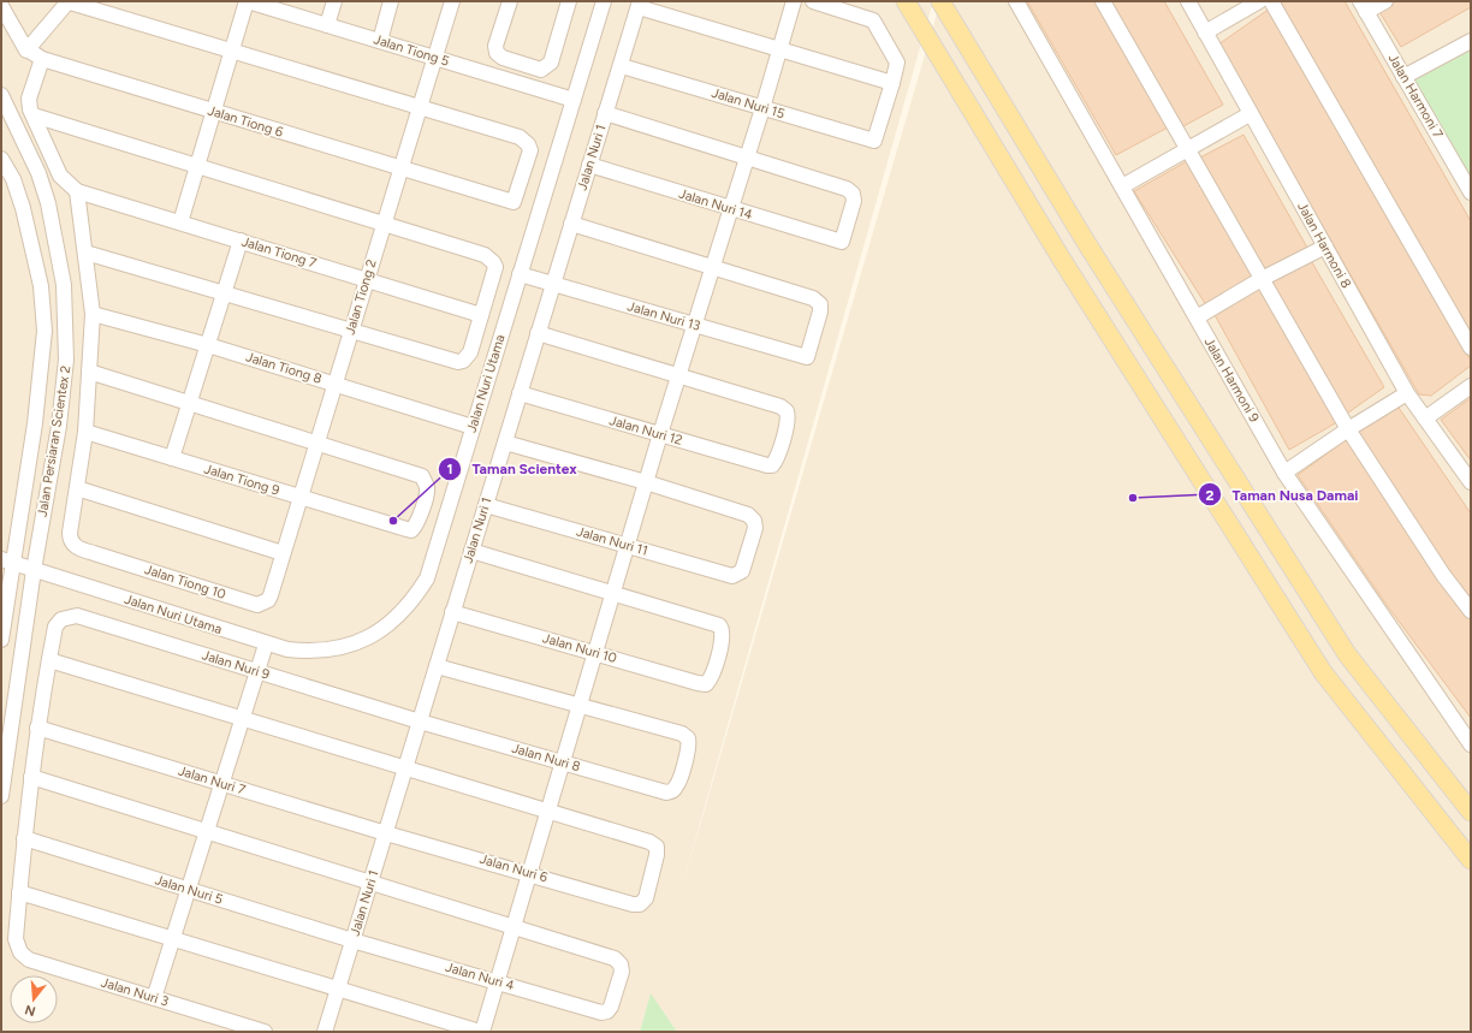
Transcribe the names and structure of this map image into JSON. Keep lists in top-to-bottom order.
{
  "streets": {
    "street": [
      "Jalan Tiong 5",
      "Jalan Harmoni 7",
      "Jalan Nuri 15",
      "Jalan Tiong 6",
      "Jalan Nuri 1",
      "Jalan Nuri 14",
      "Jalan Harmoni 8",
      "Jalan Tiong 7",
      "Jalan Tiong 2",
      "Jalan Nuri 13",
      "Jalan Tiong 8",
      "Jalan Harmoni 9",
      "Jalan Nuri Utama",
      "Jalan Nuri 12",
      "Jalan Persiaran Scientex 2",
      "Jalan Tiong 9",
      "Jalan Nuri 11",
      "Jalan Tiong 10",
      "Jalan Nuri 10",
      "Jalan Nuri 9",
      "Jalan Nuri 8",
      "Jalan Nuri 7",
      "Jalan Nuri 6",
      "Jalan Nuri 5",
      "Jalan Nuri 4",
      "Jalan Nuri 3"
    ]
  },
  "crossings": [
    ["Jalan Tiong 5", "Jalan Tiong 2"],
    ["Jalan Tiong 5", "Jalan Nuri Utama"],
    ["Jalan Nuri 15", "Jalan Nuri 1"],
    ["Jalan Tiong 6", "Jalan Tiong 2"],
    ["Jalan Nuri 1", "Jalan Nuri 14"],
    ["Jalan Nuri 1", "Jalan Nuri 13"],
    ["Jalan Nuri 1", "Jalan Nuri 12"],
    ["Jalan Nuri 1", "Jalan Nuri 11"],
    ["Jalan Nuri 1", "Jalan Nuri 10"],
    ["Jalan Nuri 1", "Jalan Nuri 9"],
    ["Jalan Nuri 1", "Jalan Nuri 8"],
    ["Jalan Nuri 1", "Jalan Nuri 7"],
    ["Jalan Nuri 1", "Jalan Nuri 6"],
    ["Jalan Nuri 1", "Jalan Nuri 5"],
    ["Jalan Nuri 1", "Jalan Nuri 4"],
    ["Jalan Tiong 7", "Jalan Tiong 2"],
    ["Jalan Tiong 2", "Jalan Tiong 8"],
    ["Jalan Tiong 2", "Jalan Tiong 9"],
    ["Jalan Tiong 2", "Jalan Tiong 10"],
    ["Jalan Nuri 13", "Jalan Nuri Utama"],
    ["Jalan Tiong 8", "Jalan Nuri Utama"],
    ["Jalan Nuri Utama", "Jalan Persiaran Scientex 2"],
    ["Jalan Nuri 9", "Jalan Nuri 8"],
    ["Jalan Nuri 7", "Jalan Nuri 6"],
    ["Jalan Nuri 5", "Jalan Nuri 4"]
  ],
  "places": ["Taman Nusa Damai", "Taman Scientex"],
  "north": "bottom"
}
